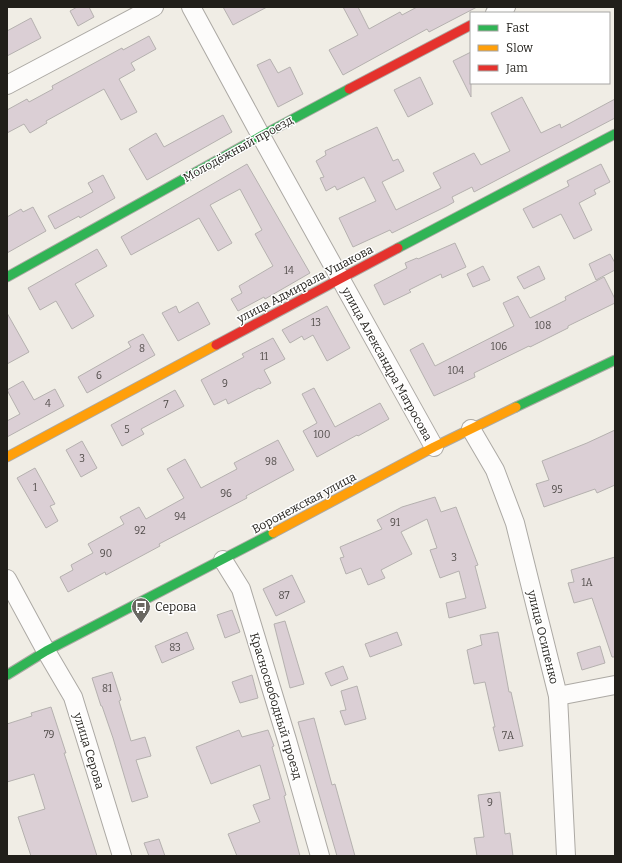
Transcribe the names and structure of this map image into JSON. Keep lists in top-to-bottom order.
{
  "streets": {
    "street": [
      "Молодёжный проезд",
      "улица Адмирала Ушакова",
      "улица Александра Матросова",
      "Воронежская улица",
      "улица Осипенко",
      "Красносвободный проезд",
      "улица Серова"
    ]
  },
  "crossings": [
    ["Молодёжный проезд", "улица Александра Матросова"],
    ["улица Адмирала Ушакова", "улица Александра Матросова"],
    ["улица Александра Матросова", "Воронежская улица"],
    ["Воронежская улица", "улица Осипенко"],
    ["Воронежская улица", "Красносвободный проезд"],
    ["Воронежская улица", "улица Серова"]
  ],
  "places": {
    "bus stop": ["Серова"]
  },
  "house_numbers": [
    "14",
    "13",
    "108",
    "106",
    "8",
    "11",
    "104",
    "6",
    "9",
    "4",
    "7",
    "5",
    "100",
    "3",
    "98",
    "1",
    "95",
    "96",
    "94",
    "91",
    "92",
    "90",
    "3",
    "1А",
    "87",
    "83",
    "81",
    "79",
    "7А",
    "9"
  ],
  "legend": ["Fast", "Slow", "Jam"]
}
